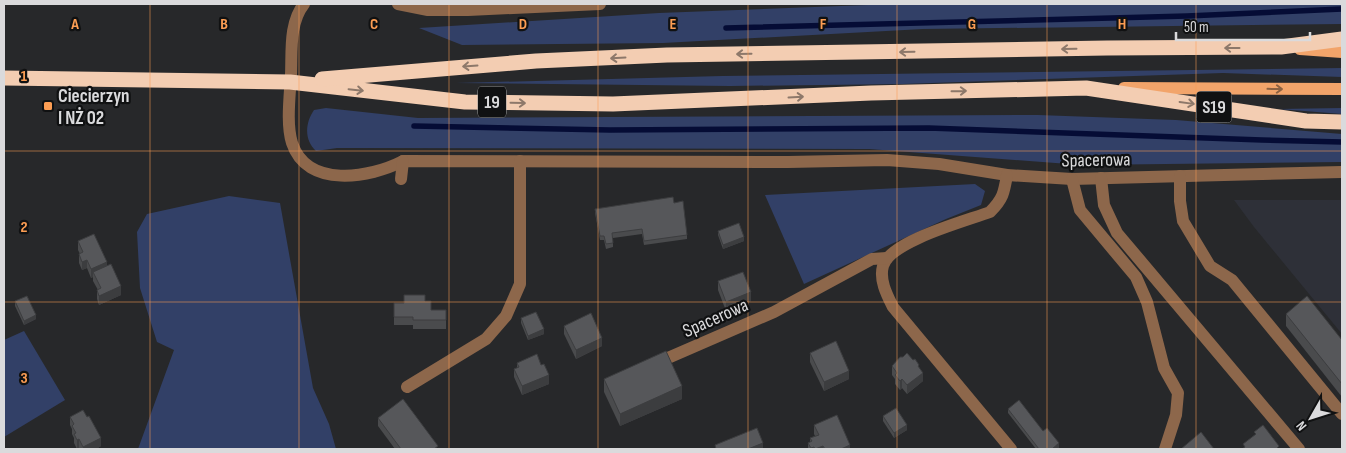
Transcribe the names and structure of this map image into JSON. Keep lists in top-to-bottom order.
{
  "streets": {
    "highway": ["19", "S19"],
    "street": ["Spacerowa"]
  },
  "crossings": [
    ["19", "S19"]
  ],
  "places": {
    "transit": ["Ciecierzyn I NŻ 02"]
  },
  "scale_bar": "50 m",
  "north": "bottom left",
  "grid": {
    "columns": [
      "A",
      "B",
      "C",
      "D",
      "E",
      "F",
      "G",
      "H"
    ],
    "rows": ["1", "2", "3"]
  }
}
